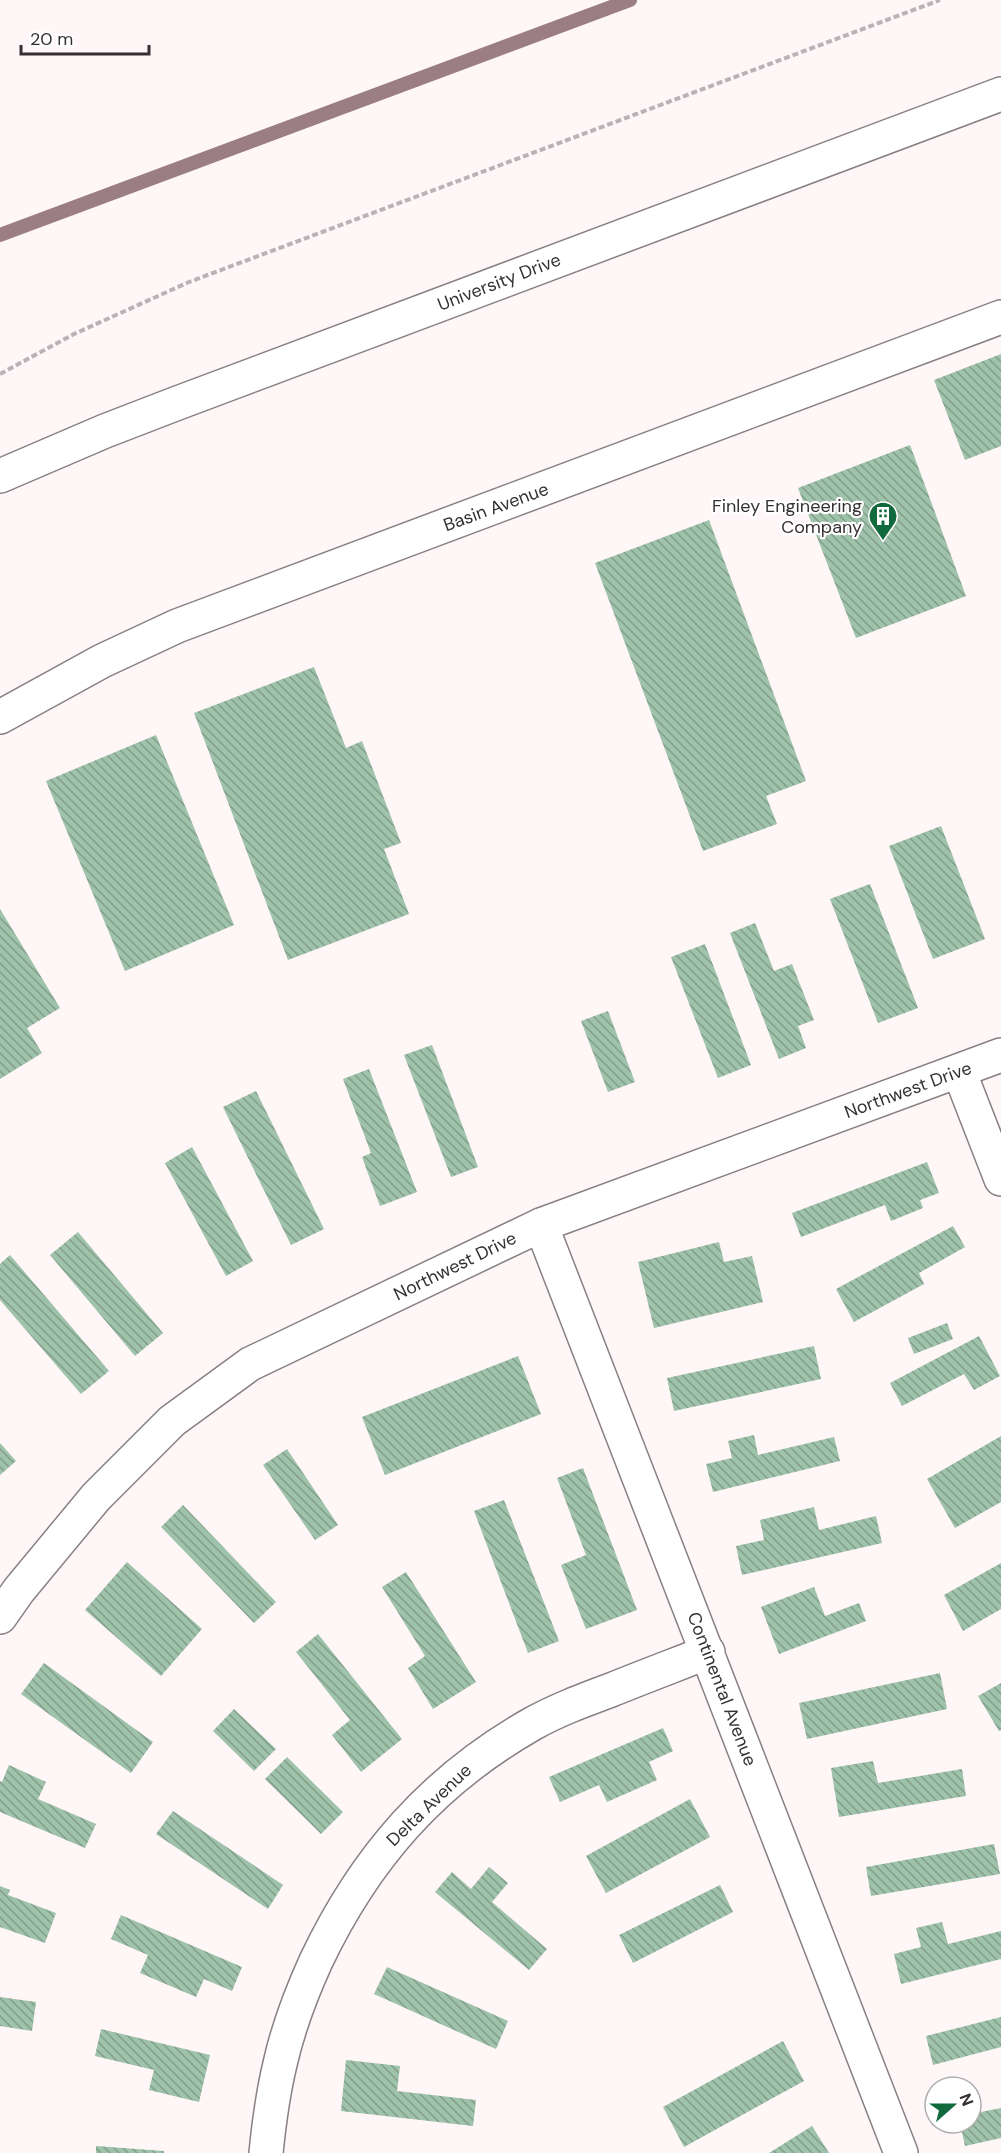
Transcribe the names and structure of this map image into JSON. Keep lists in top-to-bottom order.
{
  "streets": {
    "street": [
      "University Drive",
      "Basin Avenue",
      "Northwest Drive",
      "Continental Avenue",
      "Delta Avenue"
    ]
  },
  "crossings": [
    ["Northwest Drive", "Continental Avenue"],
    ["Continental Avenue", "Delta Avenue"]
  ],
  "places": {
    "building": ["Finley Engineering Company"]
  },
  "scale_bar": "20 m",
  "north": "right"
}
